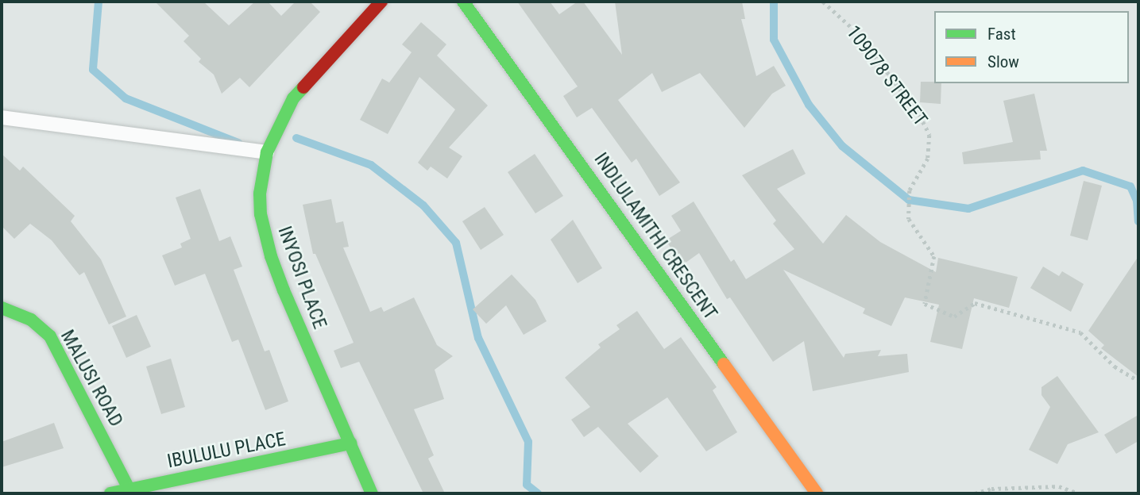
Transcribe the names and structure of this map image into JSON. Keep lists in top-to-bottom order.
{
  "streets": {
    "street": [
      "INDLULAMITHI CRESCENT",
      "INYOSI PLACE",
      "MALUSI ROAD",
      "IBULULU PLACE"
    ],
    "path": ["109078 STREET"]
  },
  "crossings": [
    ["INYOSI PLACE", "IBULULU PLACE"],
    ["MALUSI ROAD", "IBULULU PLACE"]
  ],
  "legend": ["Fast", "Slow"]
}
